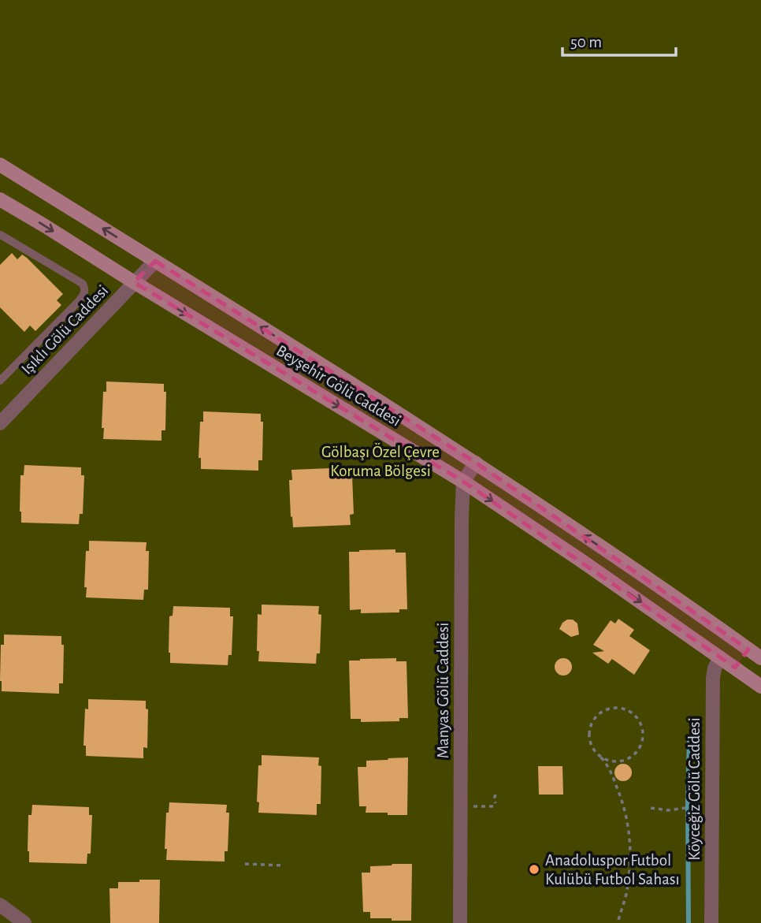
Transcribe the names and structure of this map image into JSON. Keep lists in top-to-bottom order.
{
  "streets": {
    "main road": ["Beyşehir Gölü Caddesi"],
    "street": ["Işıklı Gölü Caddesi", "Manyas Gölü Caddesi", "Köyceğiz Gölü Caddesi"]
  },
  "crossings": [
    ["Işıklı Gölü Caddesi", "Beyşehir Gölü Caddesi"],
    ["Beyşehir Gölü Caddesi", "Manyas Gölü Caddesi"],
    ["Beyşehir Gölü Caddesi", "Köyceğiz Gölü Caddesi"]
  ],
  "parks": ["Gölbaşı Özel Çevre Koruma Bölgesi"],
  "places": ["Anadoluspor Futbol Kulübü Futbol Sahası"],
  "scale_bar": "50 m"
}
